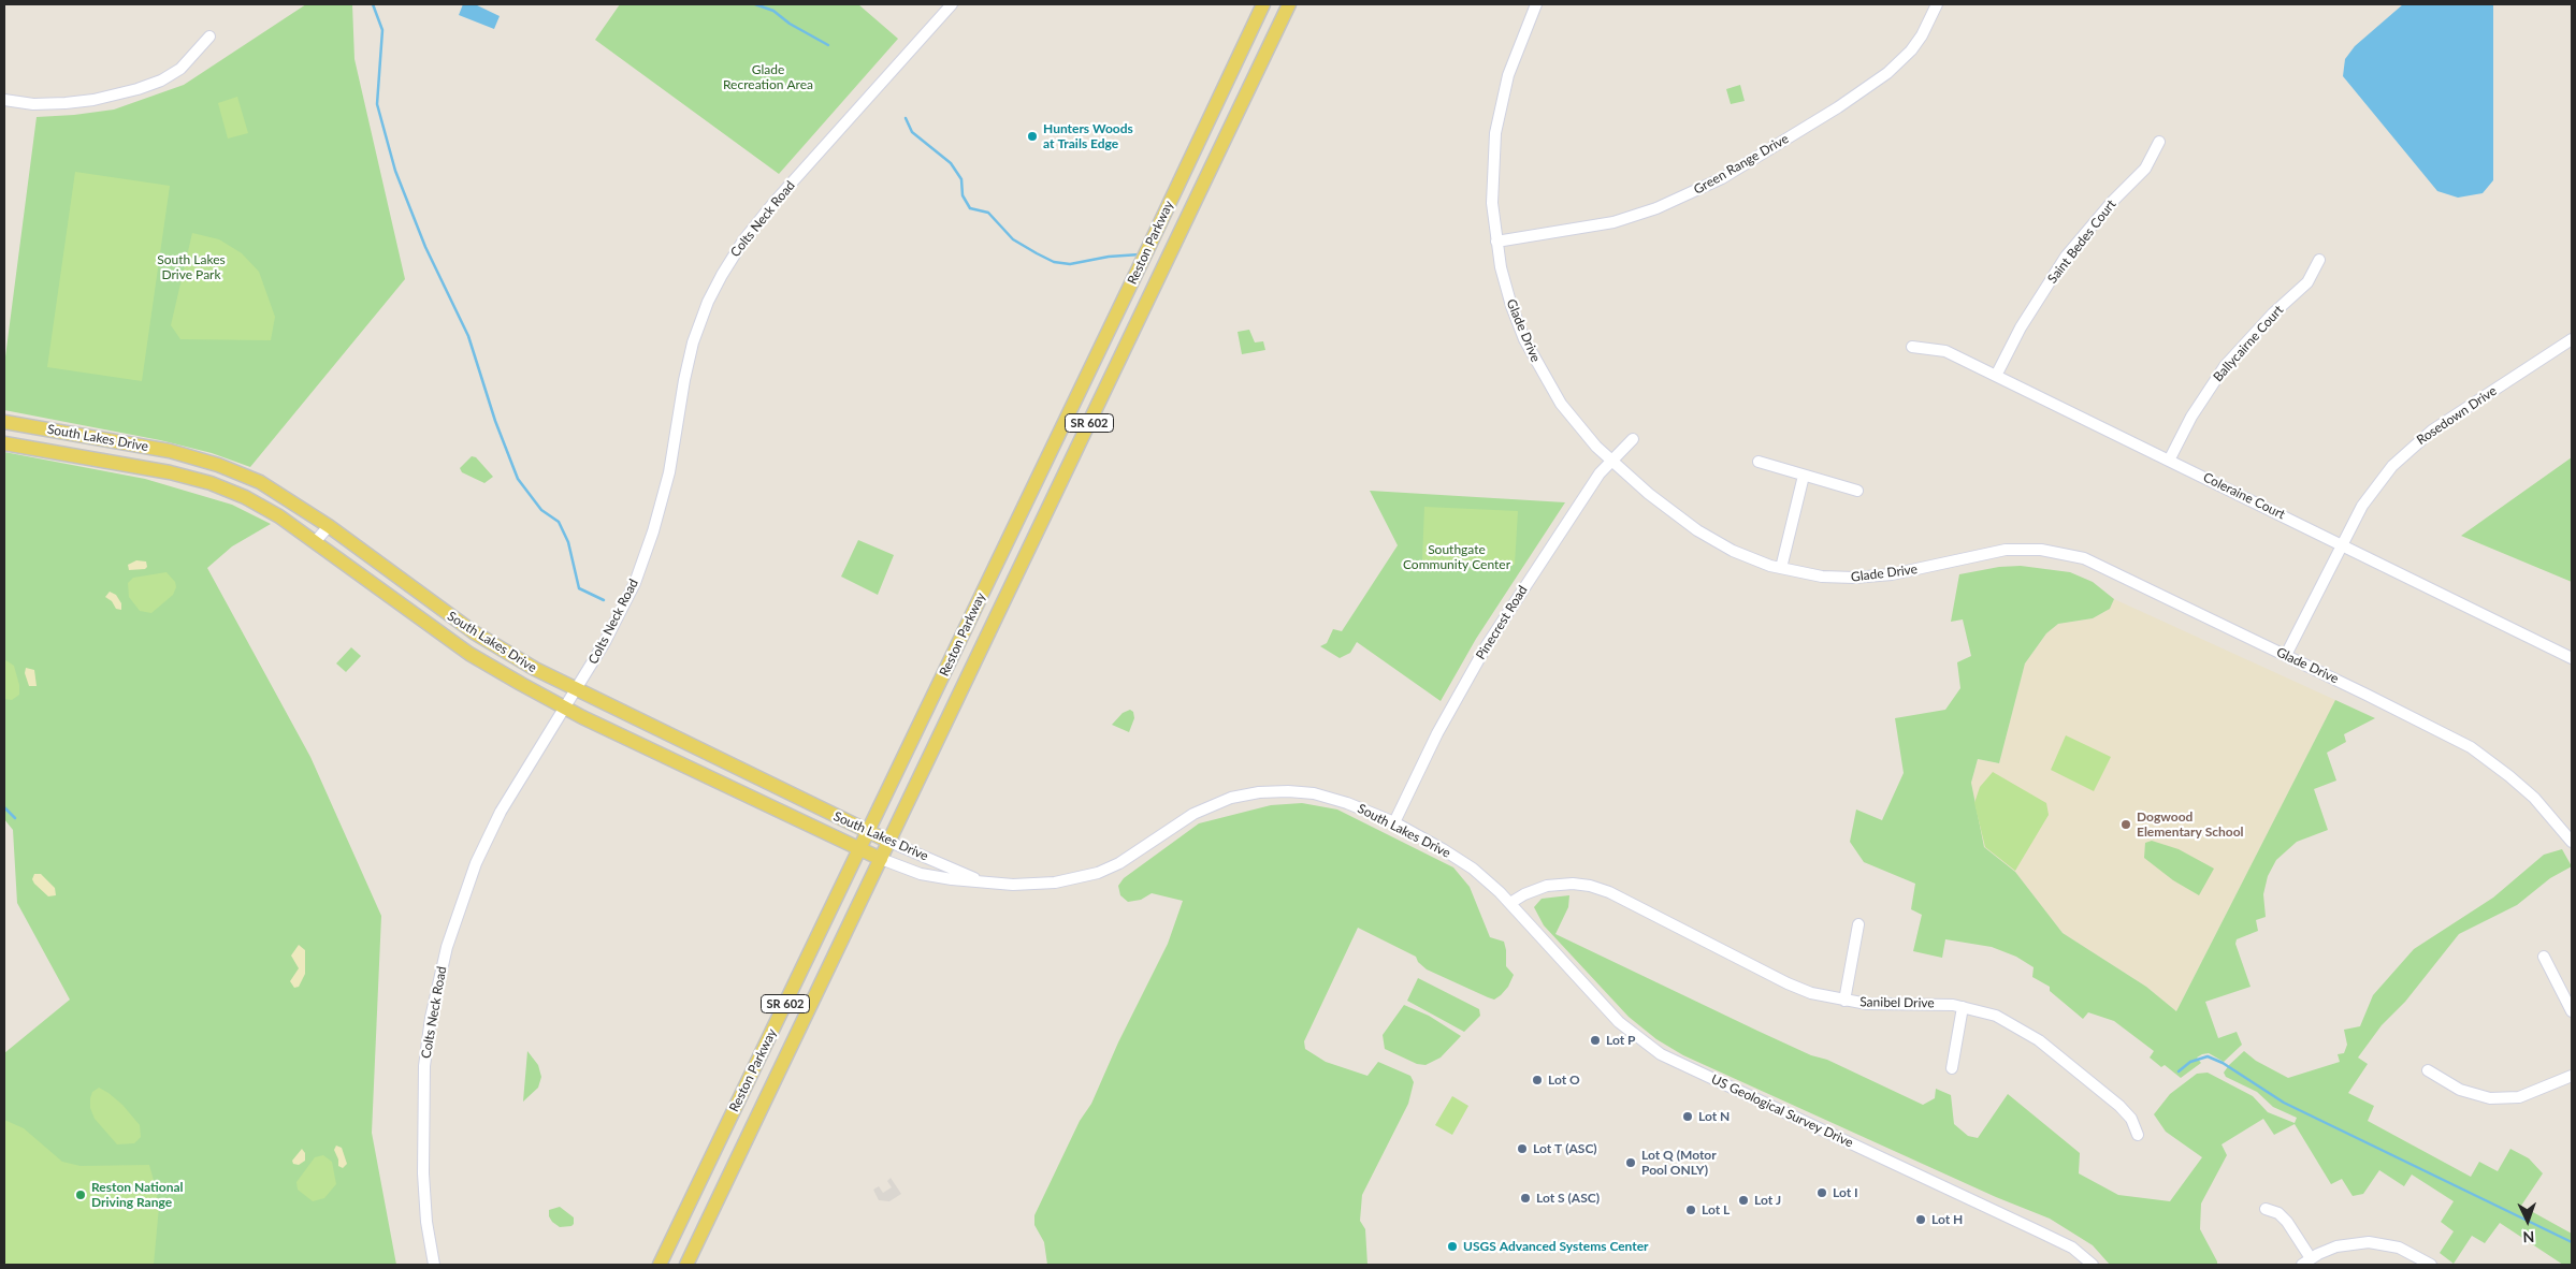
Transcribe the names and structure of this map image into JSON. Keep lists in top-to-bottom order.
{
  "streets": {
    "main road": ["Reston Parkway", "SR 602", "South Lakes Drive"],
    "street": [
      "Green Range Drive",
      "Colts Neck Road",
      "Saint Bedes Court",
      "Glade Drive",
      "Ballycairne Court",
      "Rosedown Drive",
      "Coleraine Court",
      "Pinecrest Road",
      "Sanibel Drive",
      "US Geological Survey Drive"
    ]
  },
  "crossings": [
    ["Green Range Drive", "Glade Drive"],
    ["Colts Neck Road", "South Lakes Drive"],
    ["Saint Bedes Court", "Coleraine Court"],
    ["Reston Parkway", "South Lakes Drive"],
    ["Glade Drive", "Rosedown Drive"],
    ["Glade Drive", "Pinecrest Road"],
    ["Ballycairne Court", "Coleraine Court"],
    ["Rosedown Drive", "Coleraine Court"],
    ["South Lakes Drive", "Pinecrest Road"],
    ["South Lakes Drive", "Sanibel Drive"],
    ["South Lakes Drive", "US Geological Survey Drive"],
    ["Sanibel Drive", "US Geological Survey Drive"]
  ],
  "parks": ["Glade Recreation Area", "South Lakes Drive Park", "Southgate Community Center"],
  "places": [
    "Hunters Woods at Trails Edge",
    "Dogwood Elementary School",
    "Lot P",
    "Lot O",
    "Lot N",
    "Lot T (ASC)",
    "Lot Q (Motor Pool ONLY)",
    "Lot I",
    "Reston National Driving Range",
    "Lot S (ASC)",
    "Lot J",
    "Lot L",
    "Lot H",
    "USGS Advanced Systems Center"
  ],
  "north": "bottom"
}
